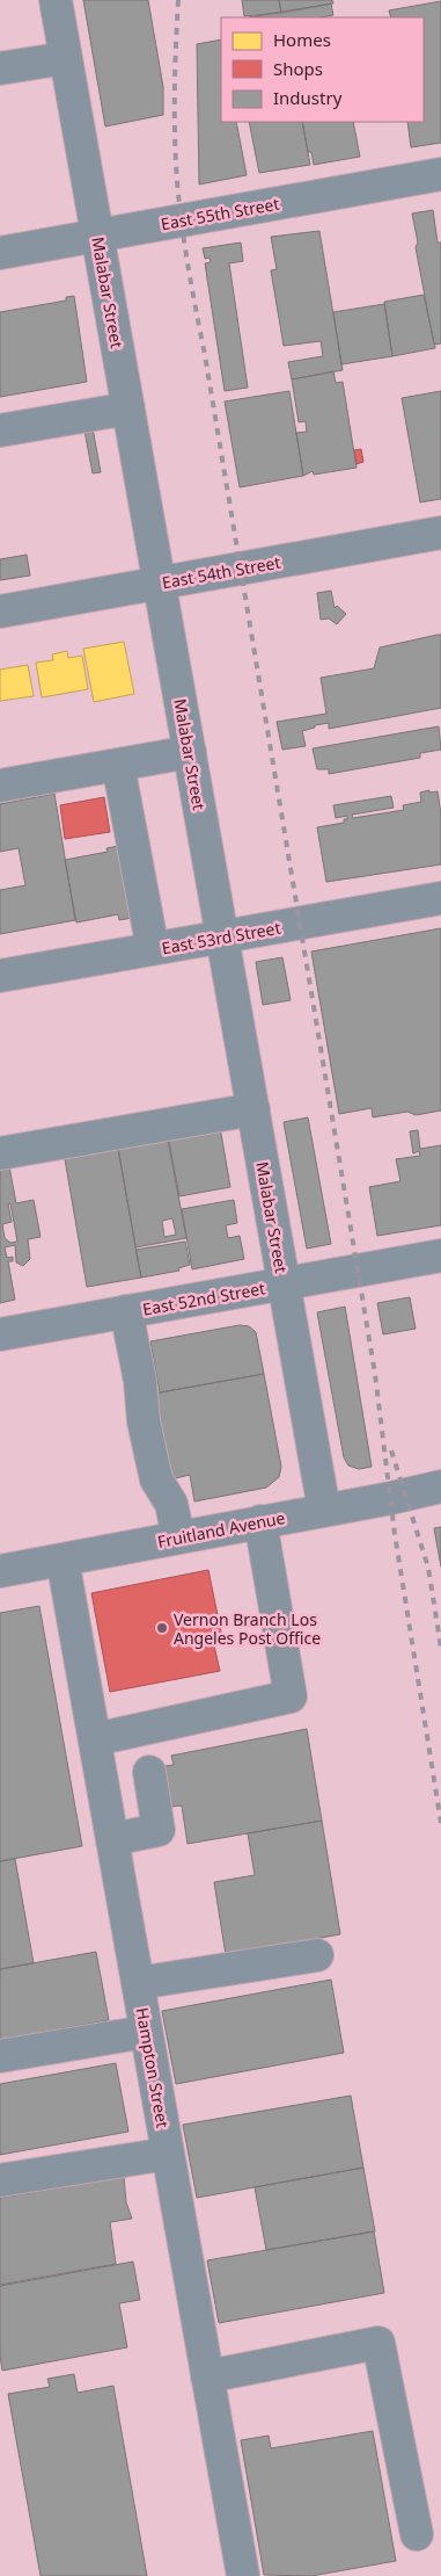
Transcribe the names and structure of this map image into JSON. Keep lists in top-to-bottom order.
{
  "streets": {
    "street": [
      "East 55th Street",
      "Malabar Street",
      "East 54th Street",
      "East 53rd Street",
      "East 52nd Street",
      "Fruitland Avenue",
      "Hampton Street"
    ]
  },
  "crossings": [
    ["East 55th Street", "Malabar Street"],
    ["Malabar Street", "East 54th Street"],
    ["Malabar Street", "East 53rd Street"],
    ["Malabar Street", "East 52nd Street"],
    ["Malabar Street", "Fruitland Avenue"],
    ["Fruitland Avenue", "Hampton Street"]
  ],
  "places": ["Vernon Branch Los Angeles Post Office"],
  "legend": ["Homes", "Shops", "Industry"]
}
